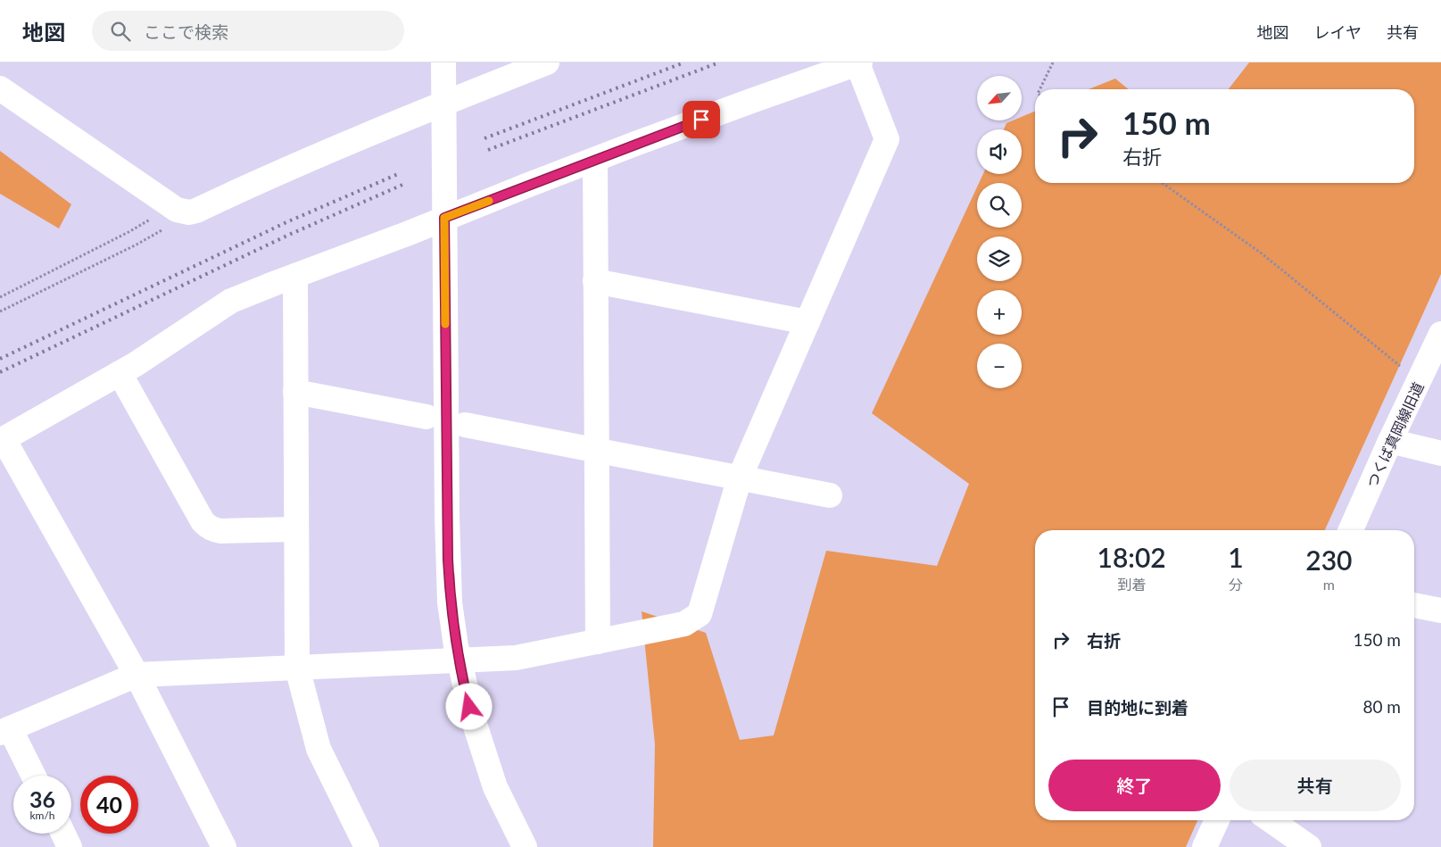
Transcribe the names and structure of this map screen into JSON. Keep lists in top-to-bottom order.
{
  "streets": {
    "street": ["つくば真岡線旧道"]
  },
  "north": "bottom left",
  "page": {
    "header": "地図",
    "search": "ここで検索",
    "nav": ["地図", "レイヤ", "共有"],
    "map_buttons": ["+", "−"],
    "turn": ["150 m", "右折"],
    "eta": [
      "18:02",
      "到着",
      "1",
      "分",
      "230",
      "m"
    ],
    "list": [
      {
        "name": "右折",
        "value": "150 m"
      },
      {
        "name": "目的地に到着",
        "value": "80 m"
      }
    ],
    "buttons": ["終了", "共有"],
    "speed": "36 km/h",
    "limit": "40"
  }
}
